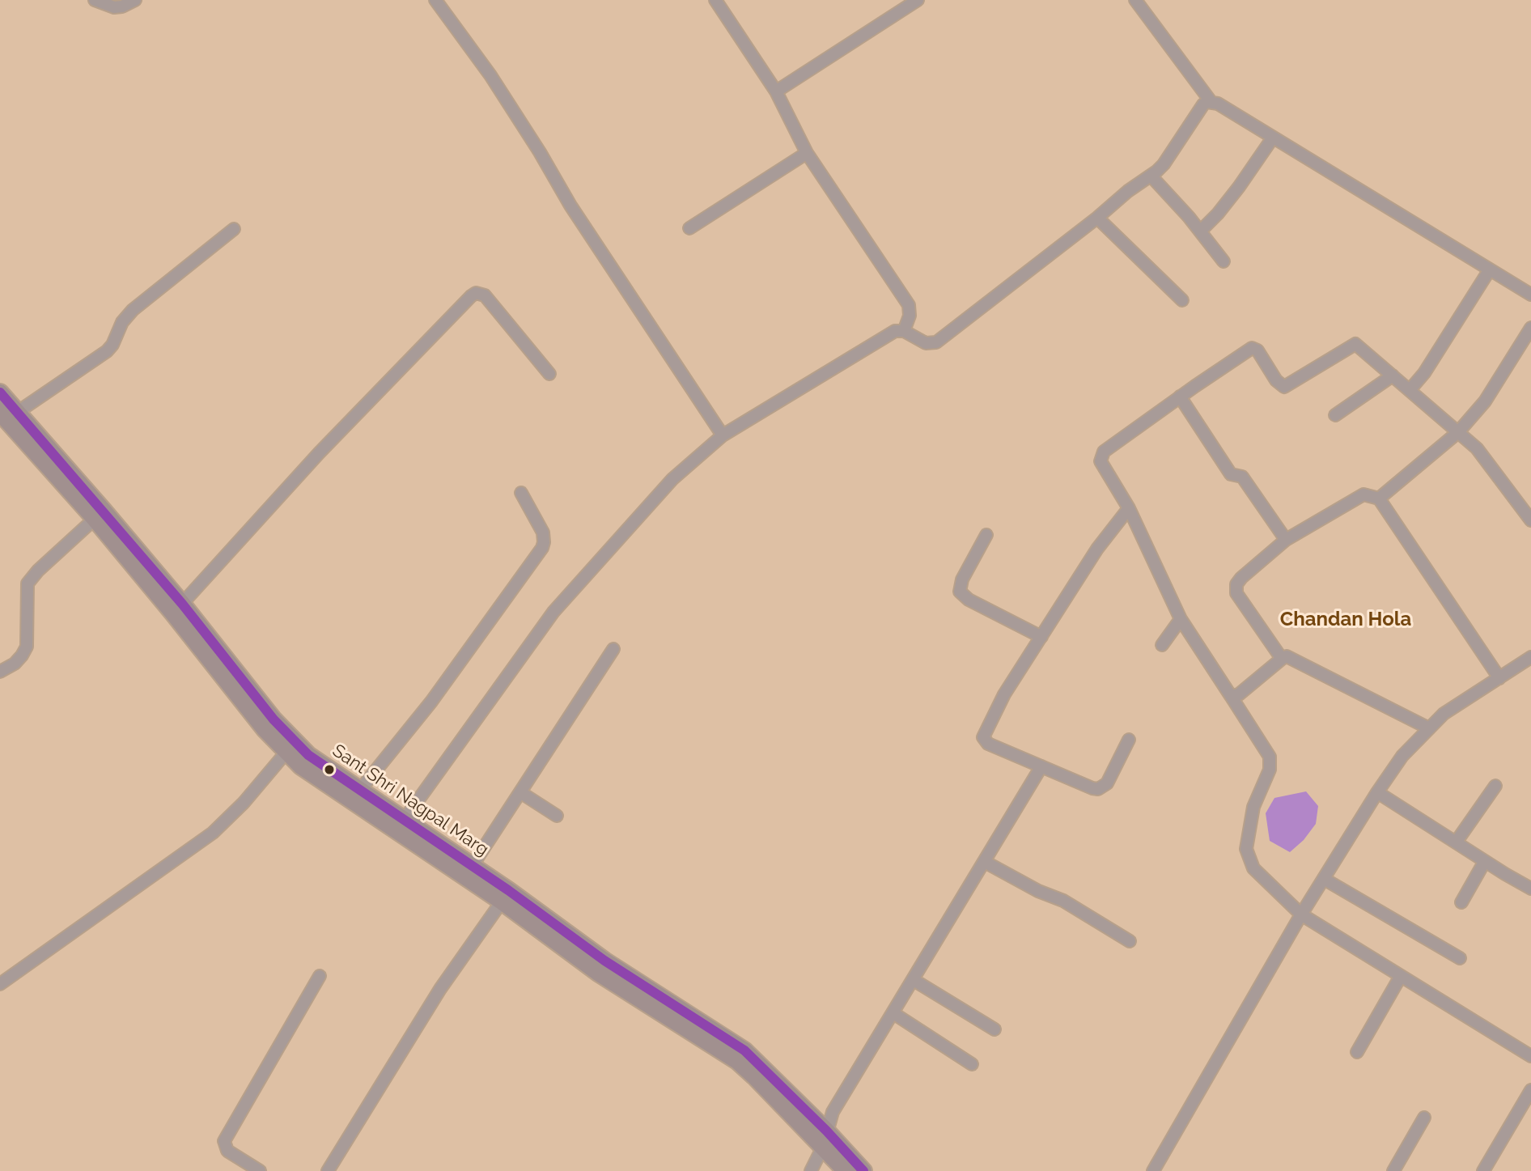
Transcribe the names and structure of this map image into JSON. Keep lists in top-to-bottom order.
{
  "streets": {
    "main road": ["Sant Shri Nagpal Marg"]
  },
  "districts": ["Chandan Hola"]
}
